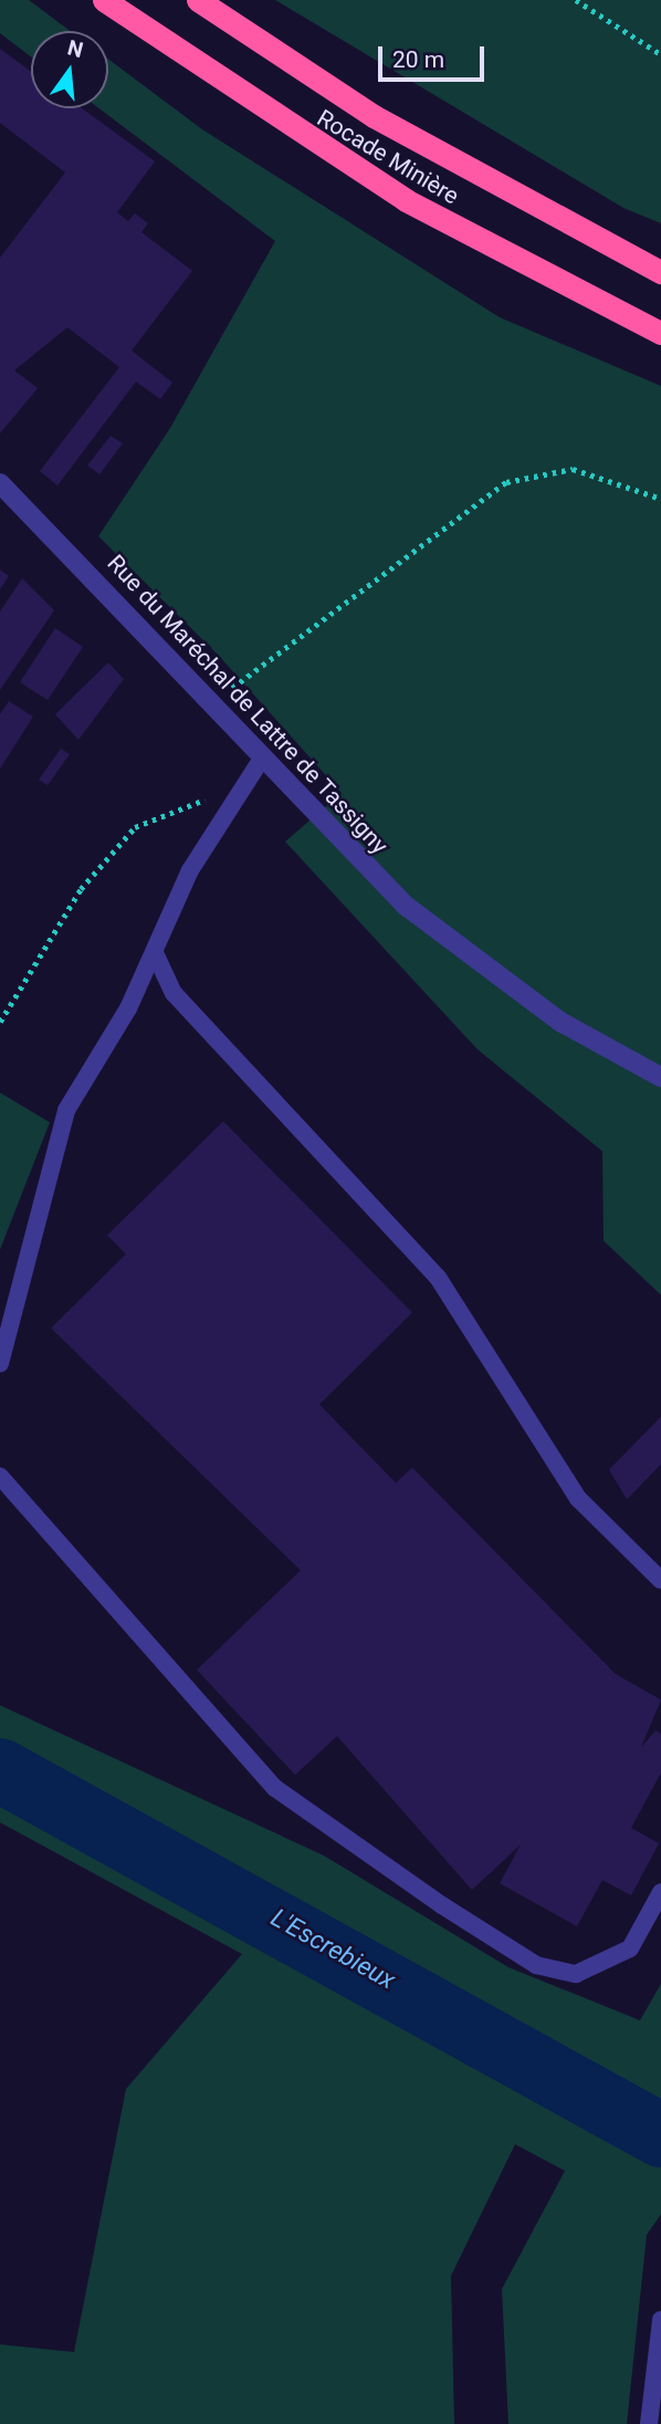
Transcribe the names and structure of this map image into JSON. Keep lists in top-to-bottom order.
{
  "streets": {
    "highway": ["Rocade Minière"],
    "street": ["Rue du Maréchal de Lattre de Tassigny"]
  },
  "water": ["L'Escrebieux"],
  "scale_bar": "20 m",
  "north": "top"
}
